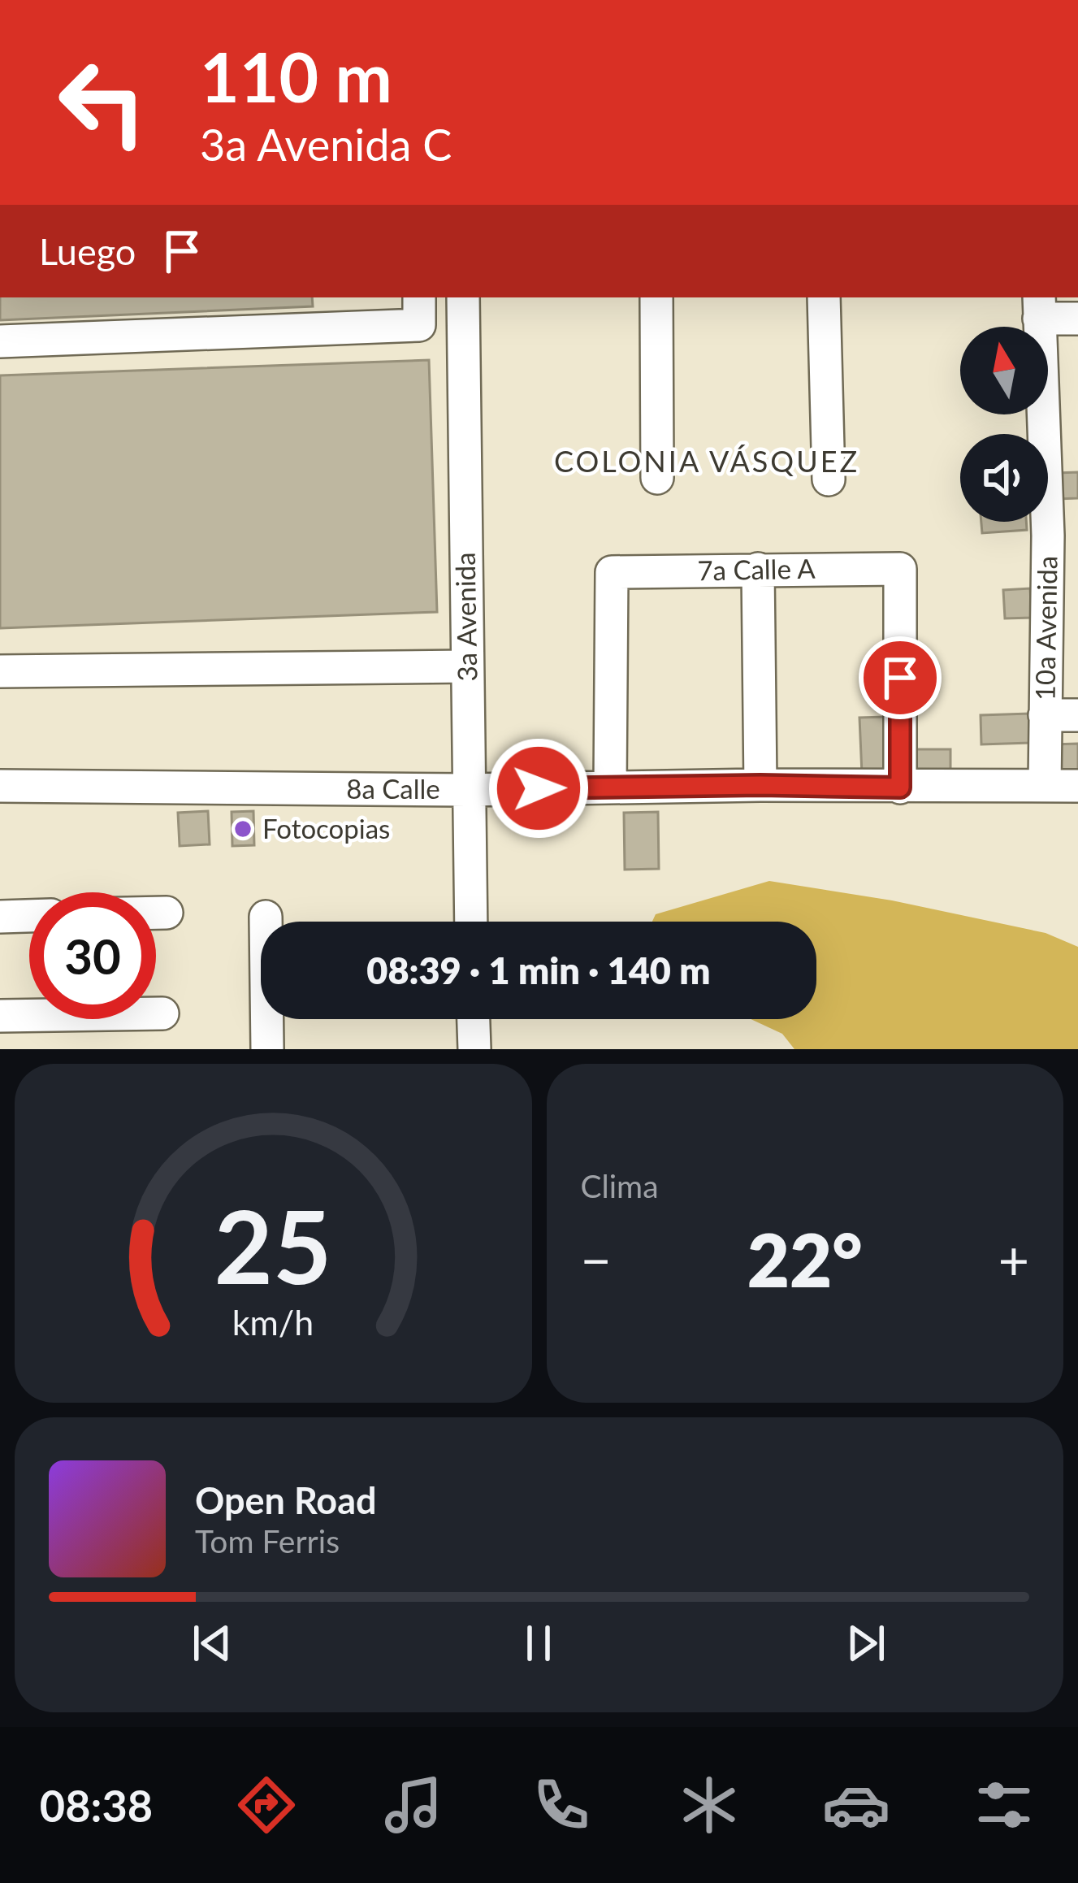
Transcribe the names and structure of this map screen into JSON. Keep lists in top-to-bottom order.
{
  "streets": {
    "street": [
      "7a Calle A",
      "3a Avenida",
      "10a Avenida",
      "8a Calle"
    ]
  },
  "crossings": [
    ["7a Calle A", "8a Calle"],
    ["3a Avenida", "8a Calle"],
    ["10a Avenida", "8a Calle"]
  ],
  "districts": ["COLONIA VÁSQUEZ"],
  "places": ["Fotocopias"],
  "north": "top",
  "page": {
    "turn": ["110 m", "3a Avenida C"],
    "then": "Luego",
    "limit": "30",
    "trip": "08:39 · 1 min · 140 m",
    "tile": "Clima",
    "heat": ["−", "22°", "+"],
    "song": ["Open Road", "Tom Ferris"],
    "tabs": "08:38",
    "gauge": ["25", "km/h"]
  }
}
